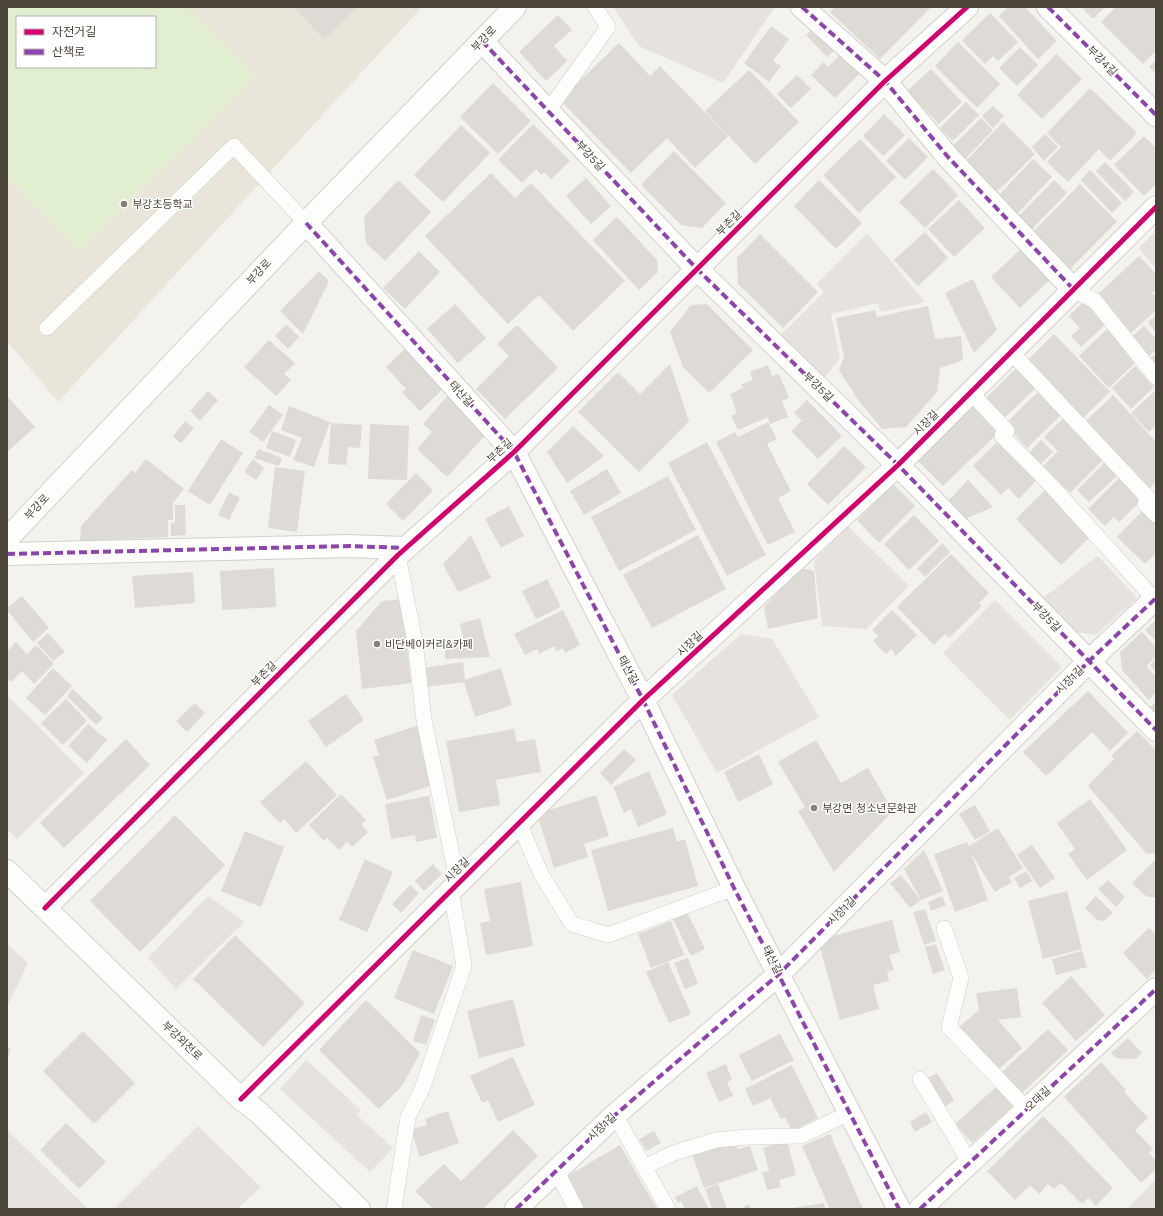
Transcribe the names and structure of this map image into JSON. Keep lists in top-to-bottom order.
{
  "streets": {
    "street": [
      "부강로",
      "부강4길",
      "부강5길",
      "부촌길",
      "태산길",
      "시장길",
      "시장1길",
      "부강외천로",
      "오대길"
    ]
  },
  "crossings": [
    ["부강로", "부강5길"],
    ["부강로", "태산길"],
    ["부강5길", "부촌길"],
    ["부강5길", "시장길"],
    ["부강5길", "시장1길"],
    ["부촌길", "태산길"],
    ["부촌길", "부강외천로"],
    ["태산길", "시장길"],
    ["태산길", "시장1길"],
    ["시장길", "부강외천로"]
  ],
  "places": ["부강초등학교", "비단베이커리&카페", "부강면 청소년문화관"],
  "legend": ["자전거길", "산책로"]
}
